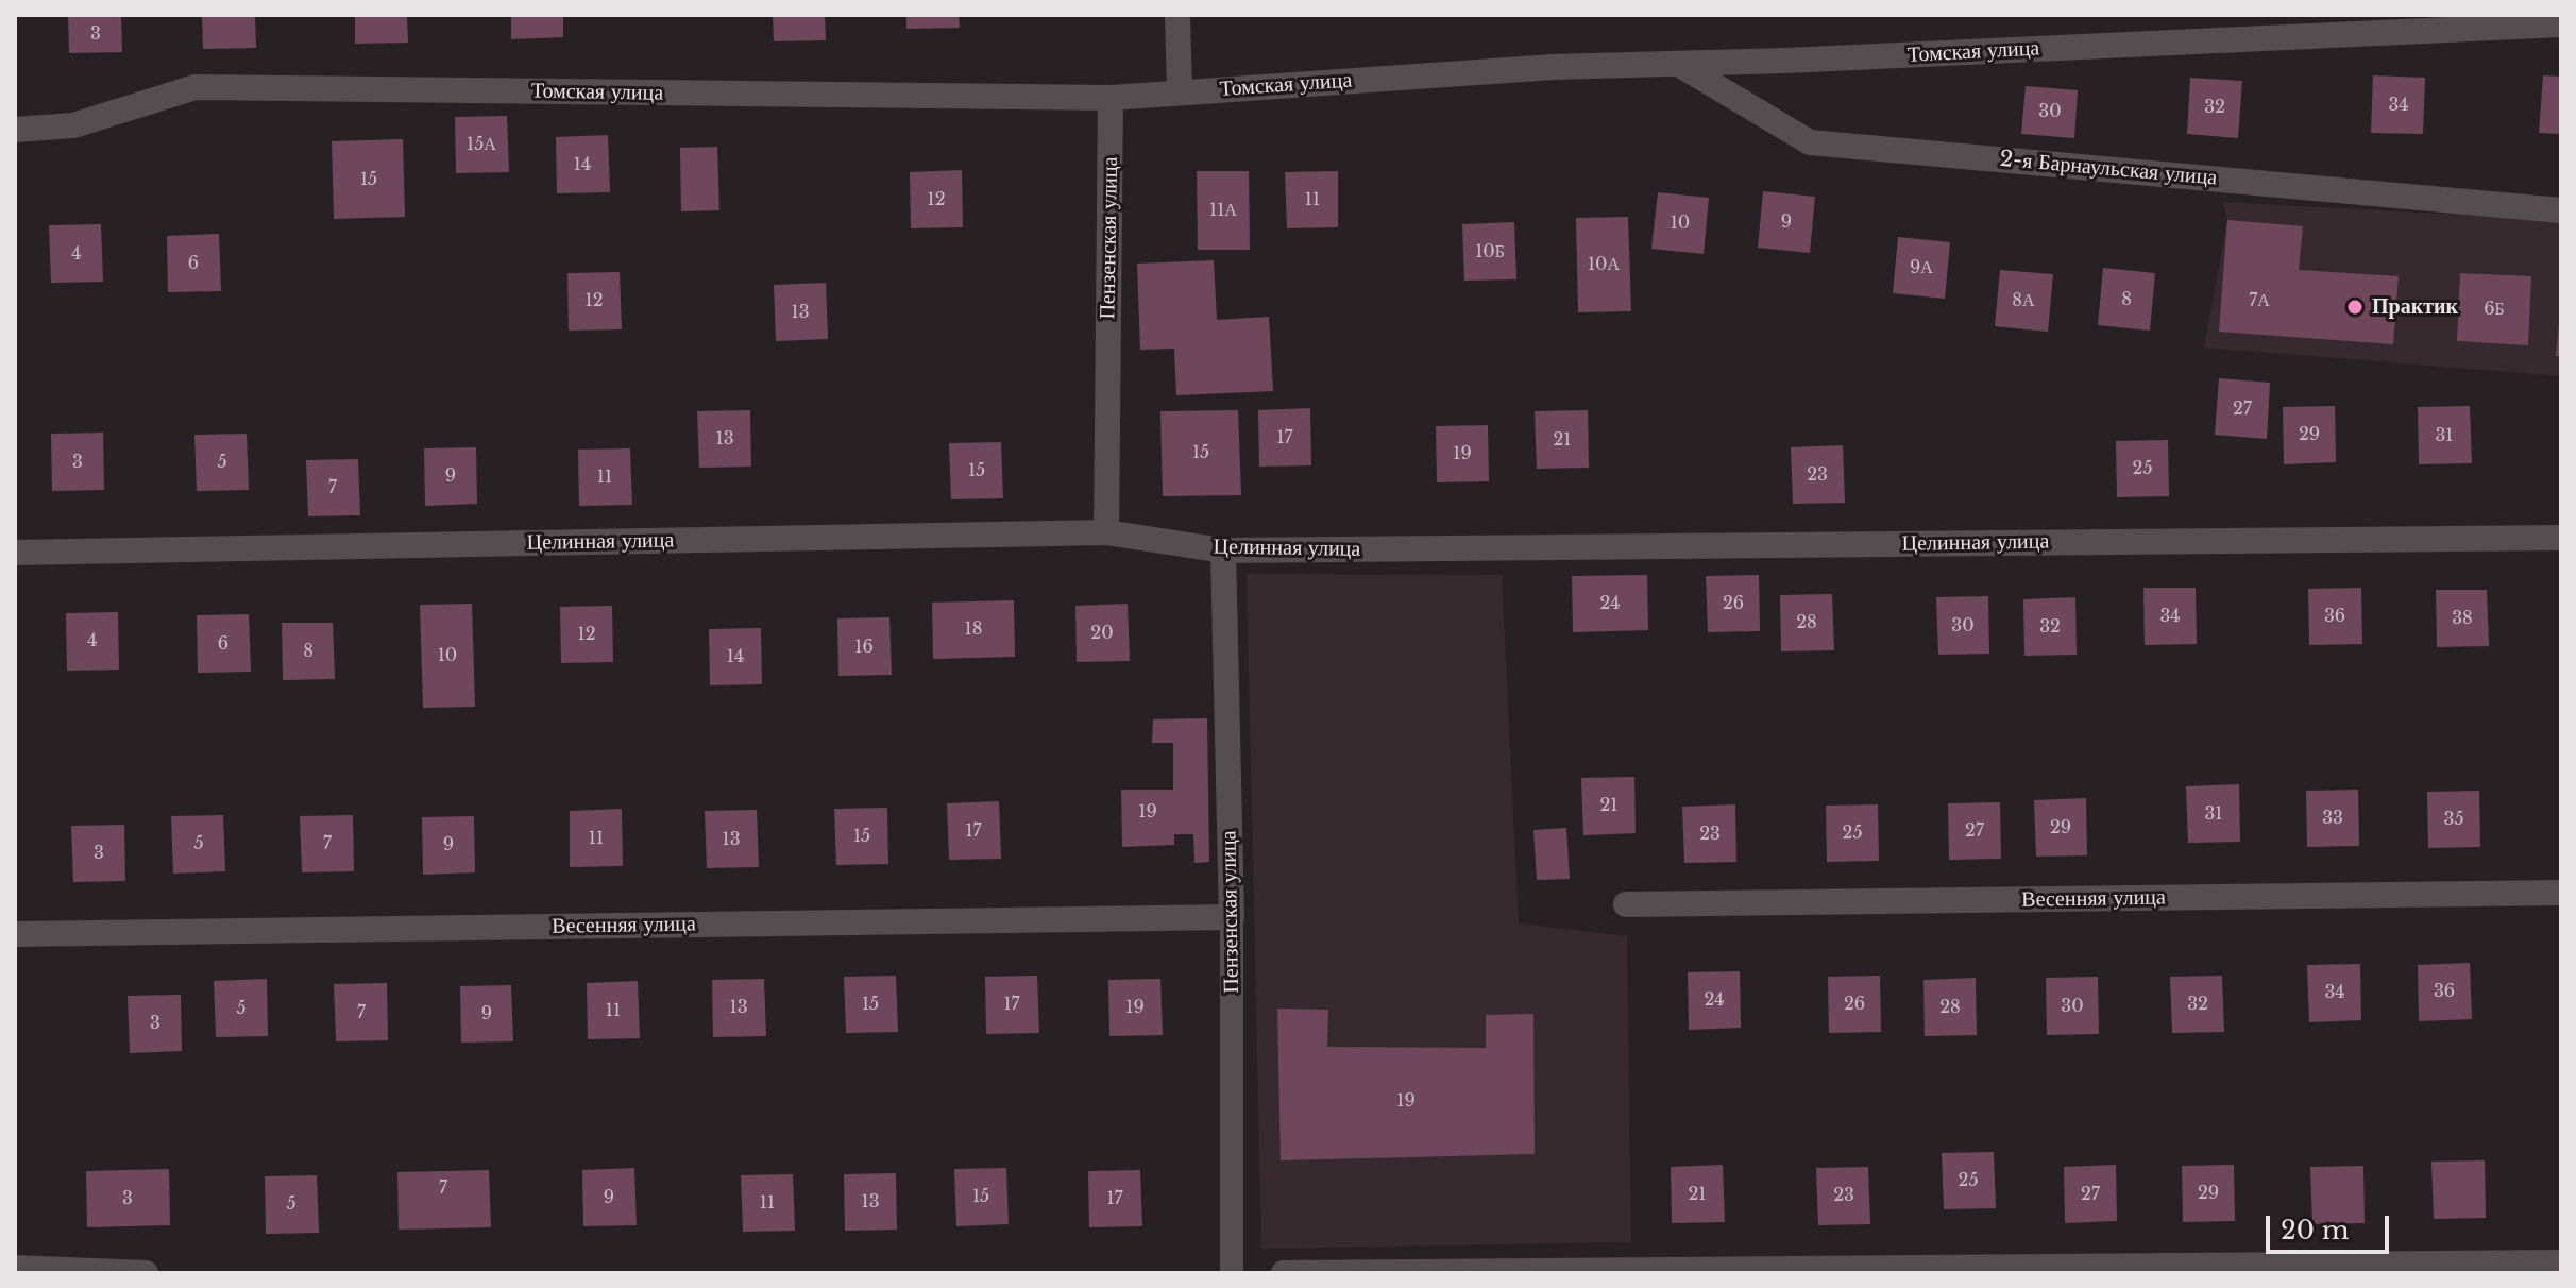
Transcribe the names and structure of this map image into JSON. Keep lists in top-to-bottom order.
{
  "streets": {
    "street": [
      "Томская улица",
      "2-я Барнаульская улица",
      "Пензенская улица",
      "Целинная улица",
      "Весенняя улица"
    ]
  },
  "crossings": [
    ["Томская улица", "2-я Барнаульская улица"],
    ["Томская улица", "Пензенская улица"],
    ["Пензенская улица", "Целинная улица"],
    ["Пензенская улица", "Весенняя улица"]
  ],
  "places": ["Практик"],
  "house_numbers": [
    "3",
    "34",
    "32",
    "30",
    "15А",
    "14",
    "15",
    "12",
    "11",
    "11А",
    "9",
    "10",
    "10Б",
    "4",
    "6",
    "10А",
    "9А",
    "8",
    "12",
    "8А",
    "7А",
    "6Б",
    "13",
    "27",
    "29",
    "31",
    "17",
    "13",
    "21",
    "15",
    "19",
    "3",
    "5",
    "25",
    "15",
    "23",
    "9",
    "11",
    "7",
    "24",
    "26",
    "34",
    "36",
    "38",
    "28",
    "30",
    "32",
    "18",
    "20",
    "12",
    "4",
    "6",
    "16",
    "8",
    "10",
    "14",
    "21",
    "19",
    "31",
    "33",
    "35",
    "29",
    "17",
    "27",
    "25",
    "23",
    "15",
    "11",
    "13",
    "5",
    "7",
    "9",
    "3",
    "36",
    "34",
    "24",
    "15",
    "17",
    "26",
    "32",
    "30",
    "13",
    "19",
    "28",
    "5",
    "11",
    "7",
    "9",
    "3",
    "19",
    "25",
    "7",
    "29",
    "21",
    "27",
    "23",
    "15",
    "9",
    "3",
    "17",
    "13",
    "11",
    "5"
  ],
  "scale_bar": "20 m"
}
